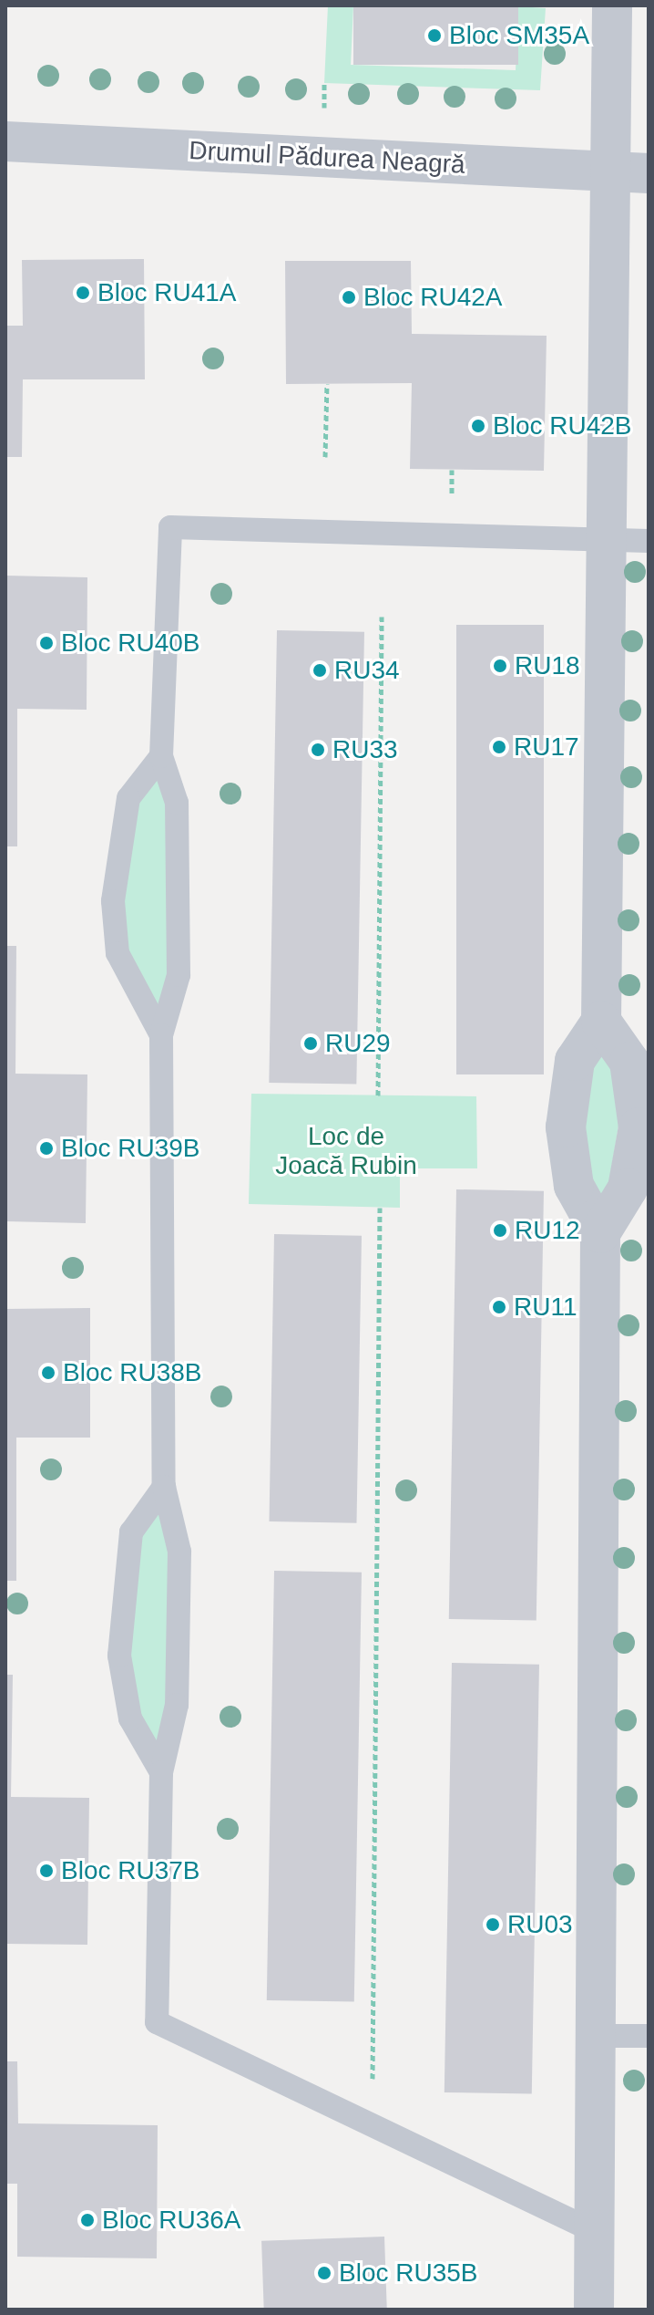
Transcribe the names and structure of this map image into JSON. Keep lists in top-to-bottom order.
{
  "streets": {
    "street": ["Drumul Pădurea Neagră"]
  },
  "parks": ["Loc de Joacă Rubin"],
  "places": [
    "Bloc SM35A",
    "Bloc RU41A",
    "Bloc RU42A",
    "Bloc RU42B",
    "Bloc RU40B",
    "RU18",
    "RU34",
    "RU17",
    "RU33",
    "RU29",
    "Bloc RU39B",
    "RU12",
    "RU11",
    "Bloc RU38B",
    "Bloc RU37B",
    "RU03",
    "Bloc RU36A",
    "Bloc RU35B"
  ]
}
